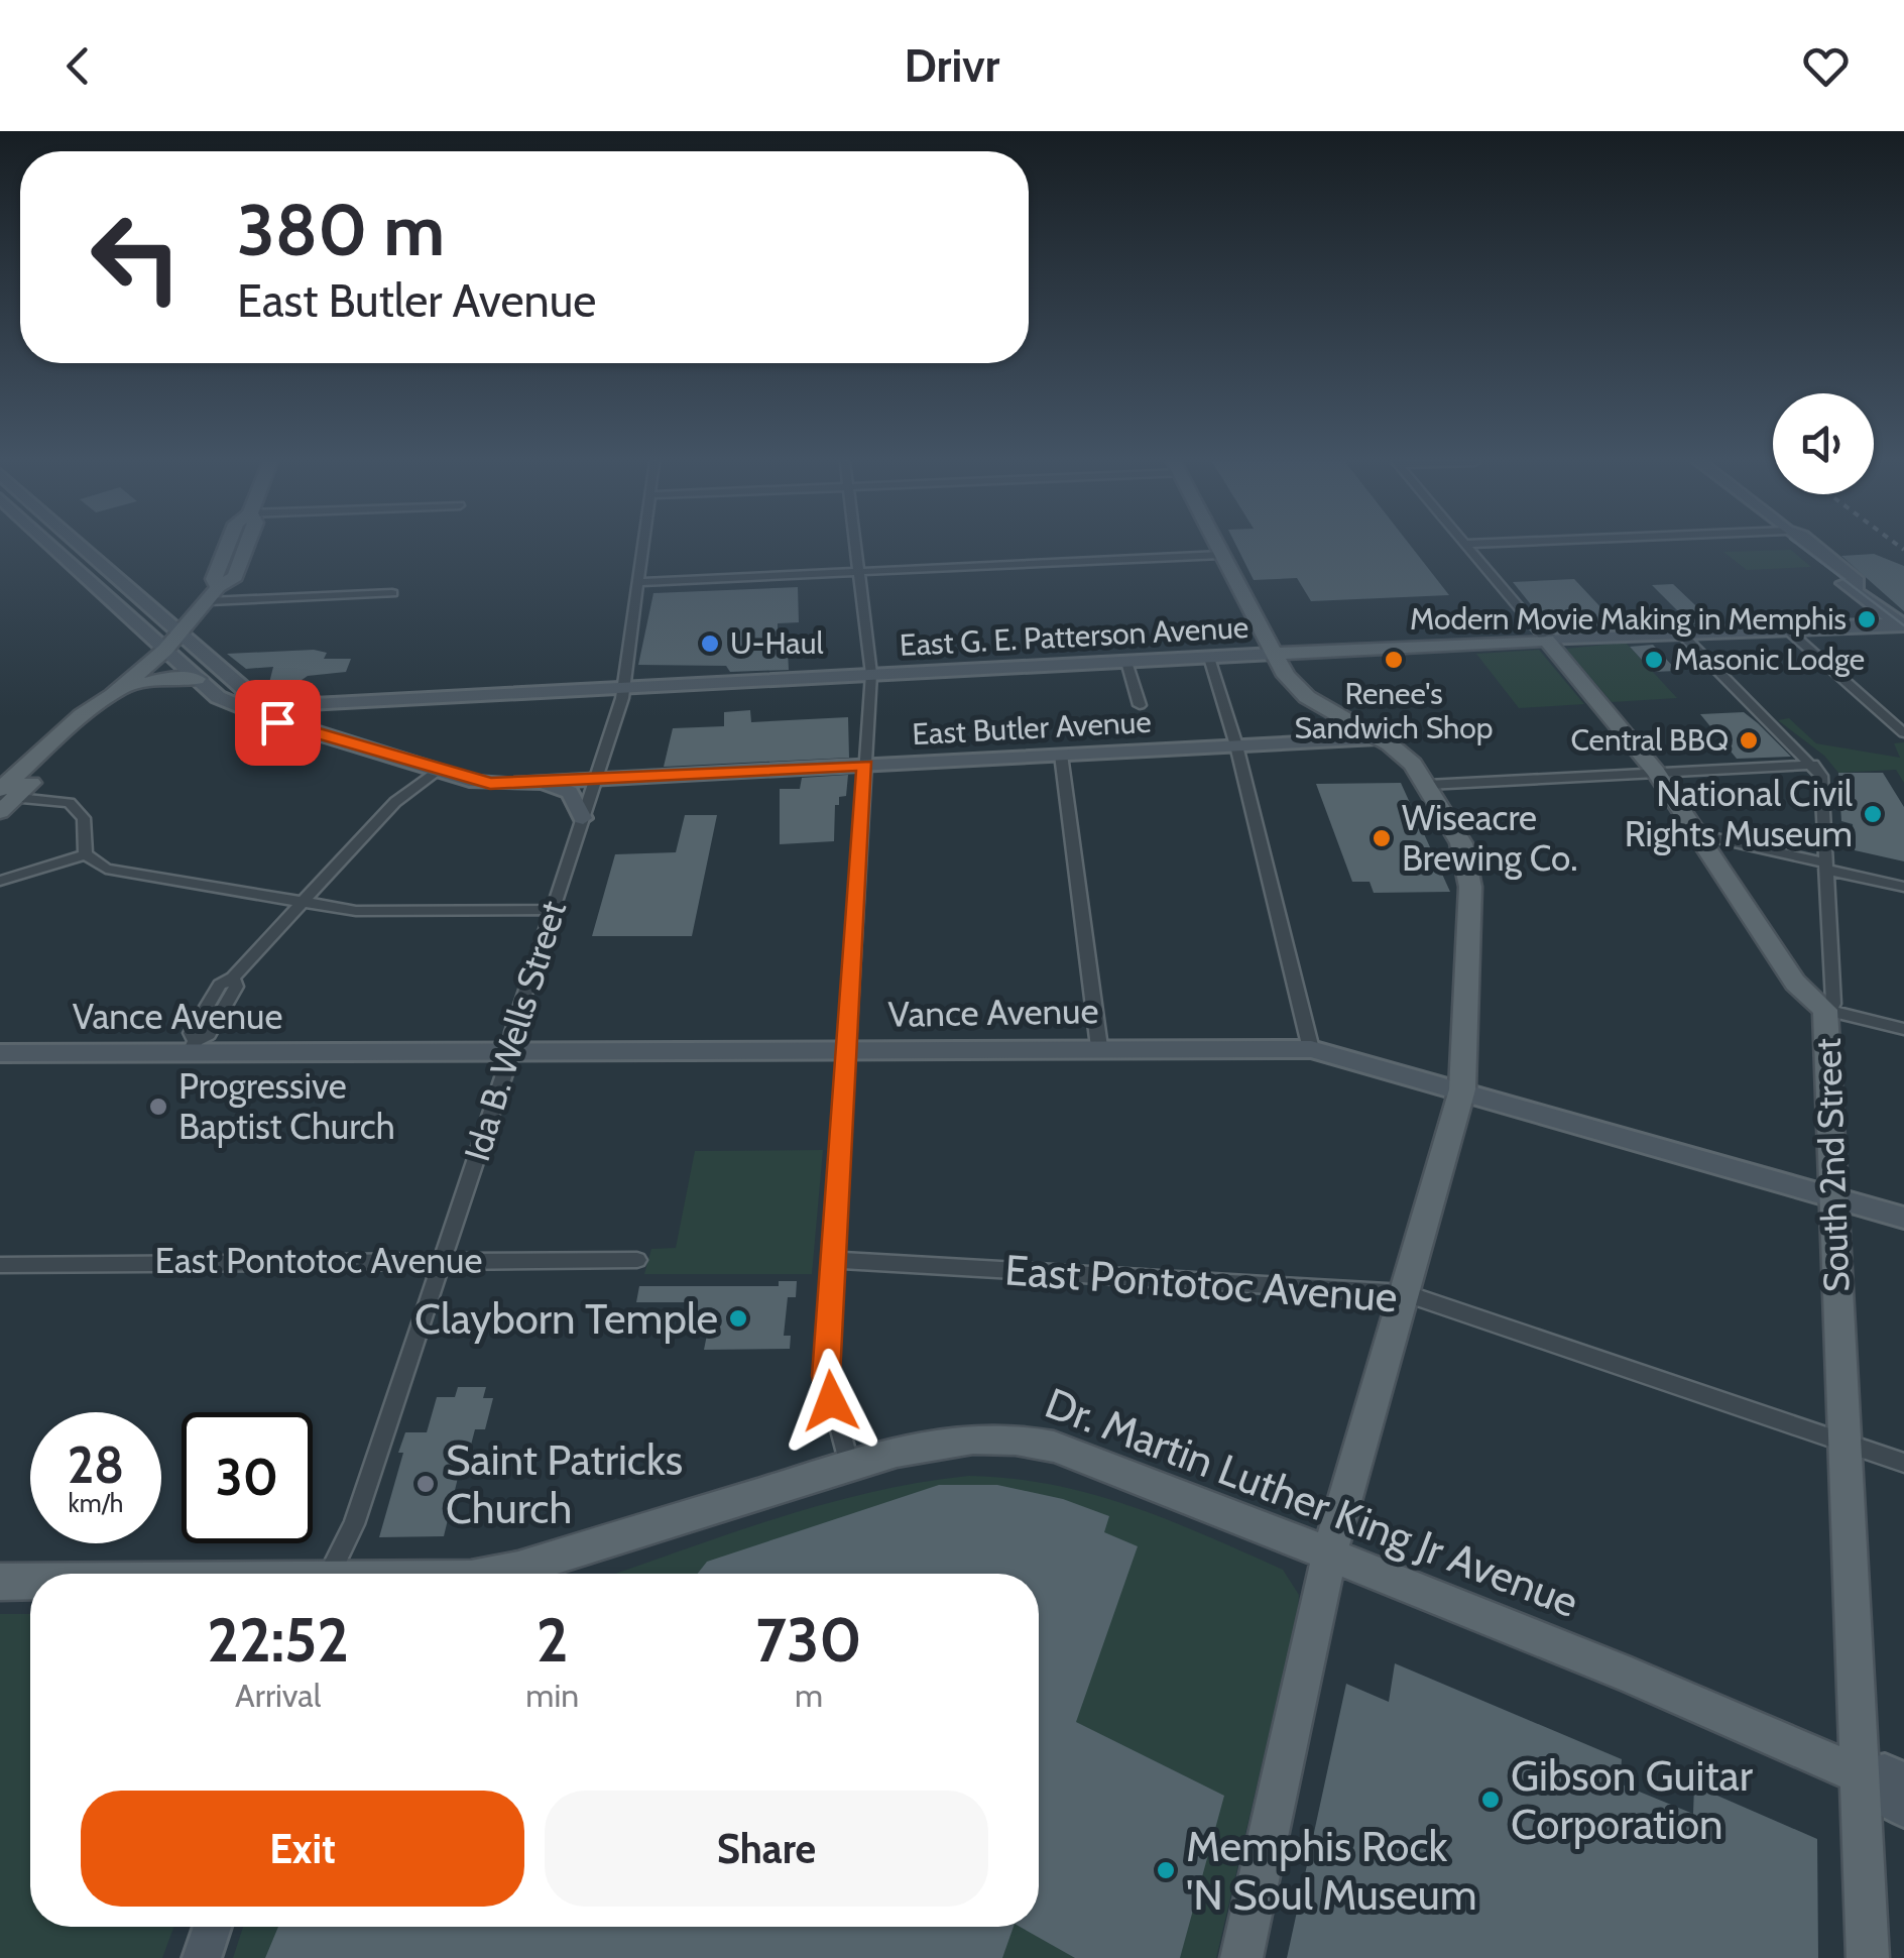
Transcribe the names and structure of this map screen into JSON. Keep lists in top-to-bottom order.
{
  "streets": {
    "main road": ["East G. E. Patterson Avenue", "South 2nd Street", "Dr. Martin Luther King Jr Avenue"],
    "street": [
      "East Butler Avenue",
      "Vance Avenue",
      "Ida B. Wells Street",
      "East Pontotoc Avenue"
    ]
  },
  "crossings": [
    ["East G. E. Patterson Avenue", "East Butler Avenue"],
    ["East G. E. Patterson Avenue", "Ida B. Wells Street"],
    ["East G. E. Patterson Avenue", "South 2nd Street"],
    ["East Butler Avenue", "Ida B. Wells Street"],
    ["Vance Avenue", "Ida B. Wells Street"],
    ["Vance Avenue", "South 2nd Street"],
    ["Ida B. Wells Street", "East Pontotoc Avenue"],
    ["South 2nd Street", "East Pontotoc Avenue"],
    ["South 2nd Street", "Dr. Martin Luther King Jr Avenue"]
  ],
  "places": [
    "Modern Movie Making in Memphis",
    "U-Haul",
    "Renee's Sandwich Shop",
    "Masonic Lodge",
    "Central BBQ",
    "National Civil Rights Museum",
    "Wiseacre Brewing Co.",
    "Progressive Baptist Church",
    "Clayborn Temple",
    "Saint Patricks Church",
    "Gibson Guitar Corporation",
    "Memphis Rock 'N Soul Museum"
  ],
  "page": {
    "header": "Drivr",
    "turn": ["380 m", "East Butler Avenue"],
    "speed": "28 km/h",
    "limit": "30",
    "eta": [
      "22:52",
      "Arrival",
      "2",
      "min",
      "730",
      "m"
    ],
    "buttons": ["Exit", "Share"]
  }
}
